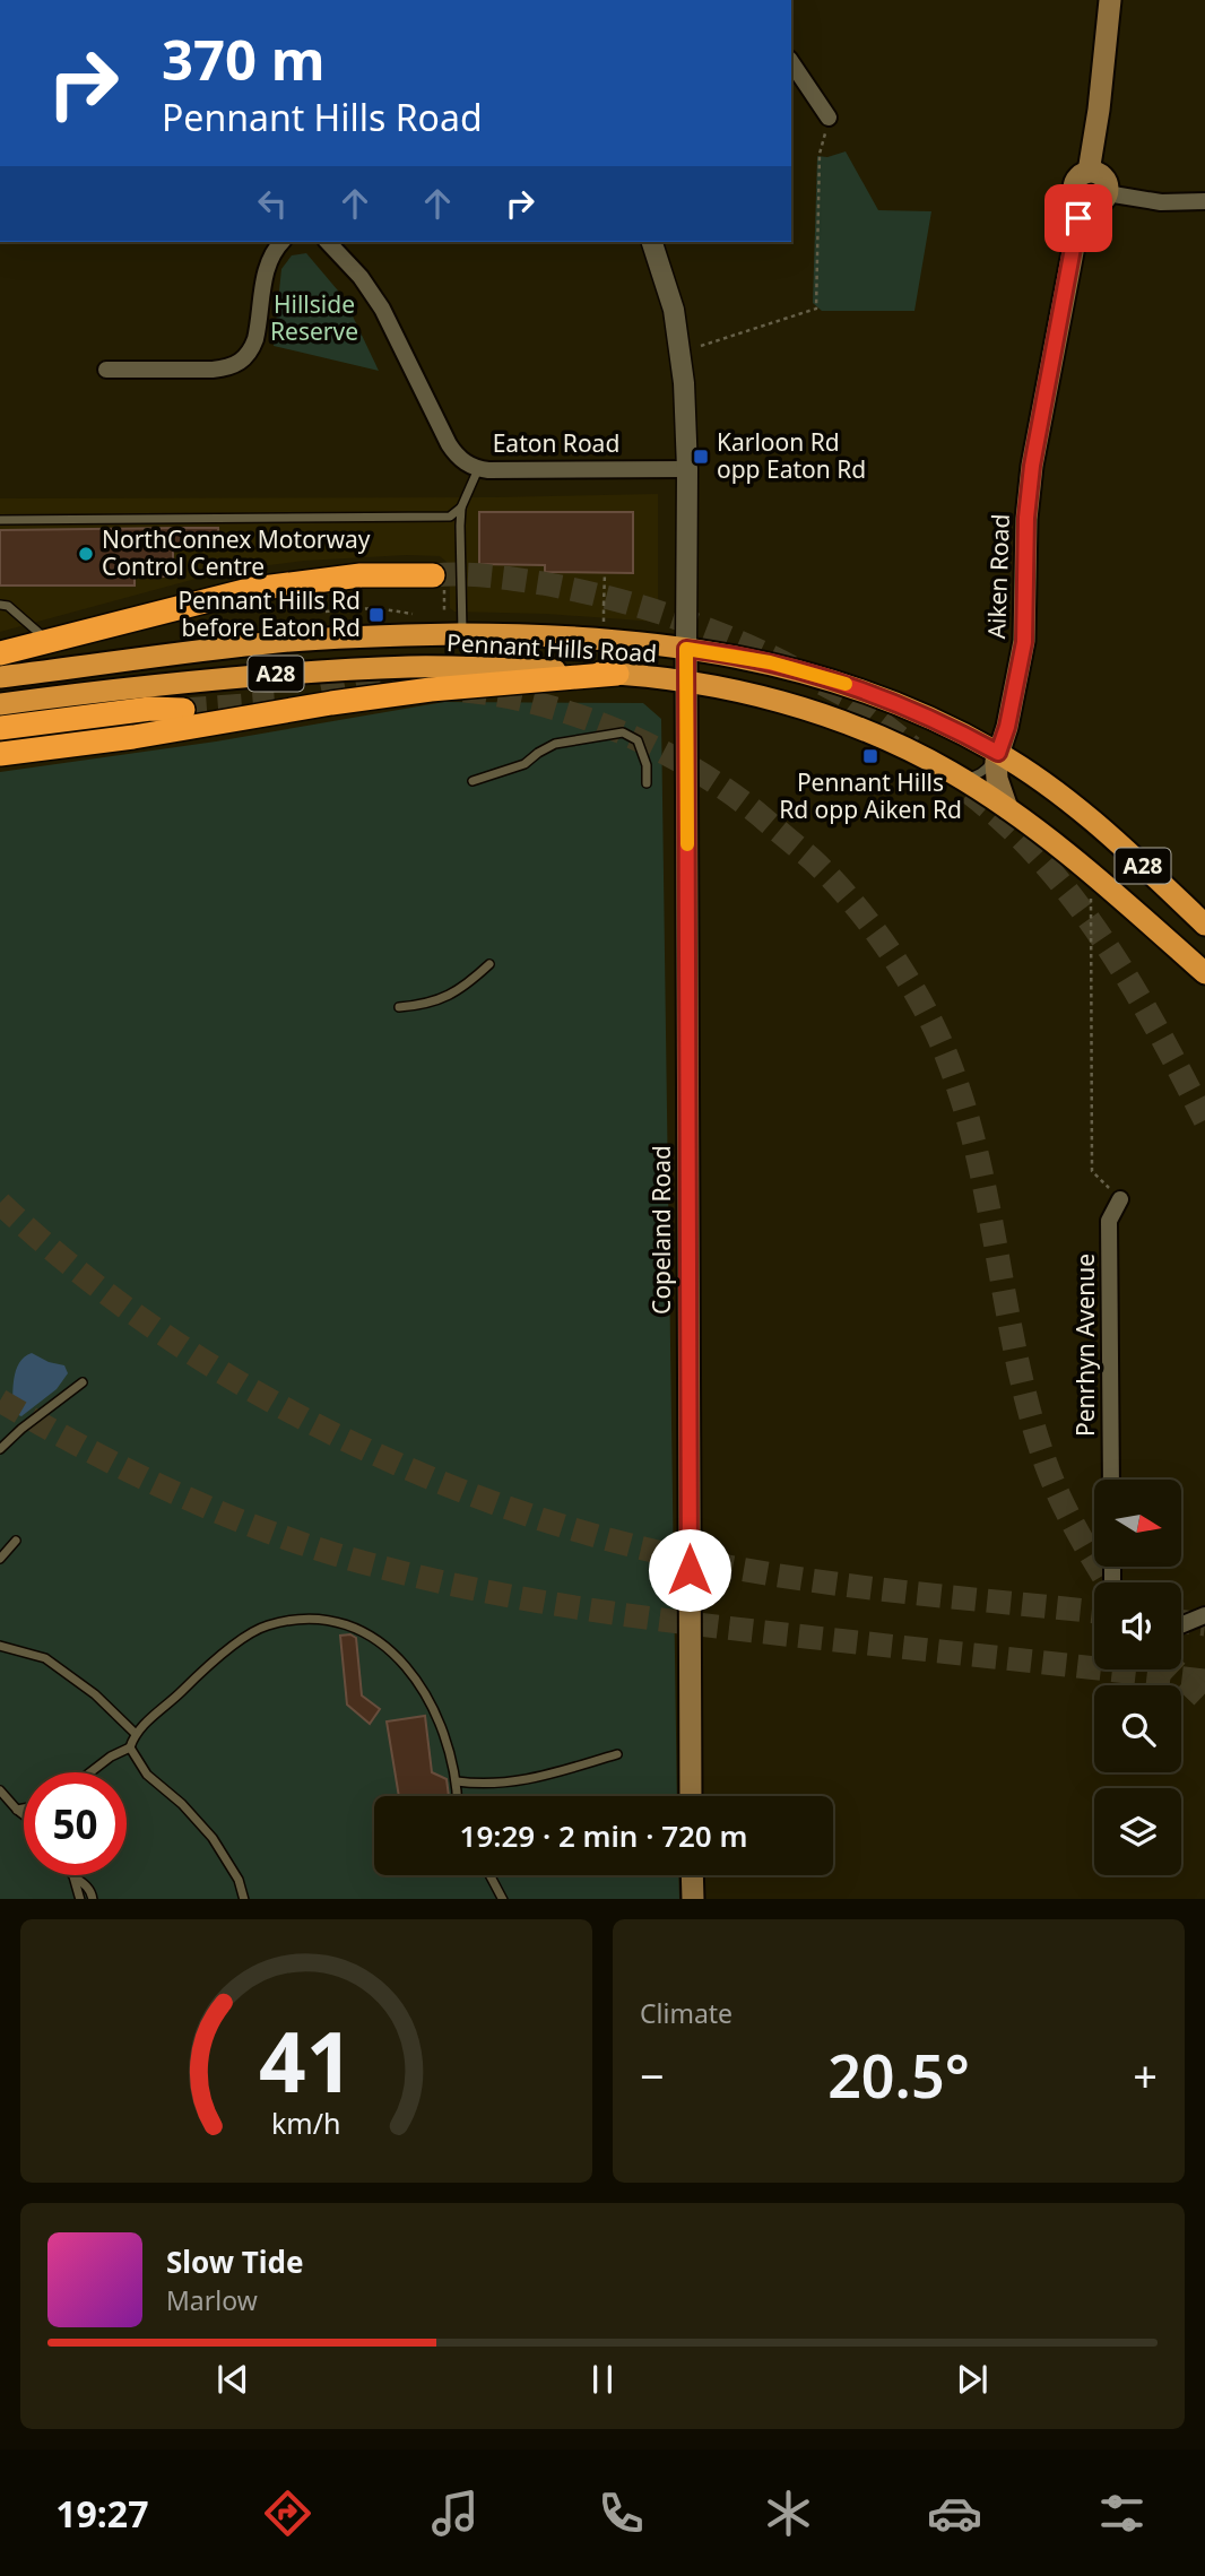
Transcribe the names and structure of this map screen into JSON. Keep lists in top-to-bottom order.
{
  "streets": {
    "highway": ["Pennant Hills Road", "A28"],
    "main road": ["Aiken Road", "Copeland Road"],
    "street": ["Eaton Road", "Penrhyn Avenue"]
  },
  "crossings": [
    ["Aiken Road", "Pennant Hills Road"],
    ["Pennant Hills Road", "Copeland Road"]
  ],
  "parks": ["Hillside Reserve"],
  "places": {
    "transit": ["Karloon Rd opp Eaton Rd", "Pennant Hills Rd before Eaton Rd", "Pennant Hills Rd opp Aiken Rd"],
    "other": ["NorthConnex Motorway Control Centre"]
  },
  "north": "right",
  "page": {
    "turn": ["370 m", "Pennant Hills Road"],
    "limit": "50",
    "trip": "19:29 · 2 min · 720 m",
    "tile": "Climate",
    "heat": ["−", "20.5°", "+"],
    "song": ["Slow Tide", "Marlow"],
    "tabs": "19:27",
    "gauge": ["41", "km/h"]
  }
}
